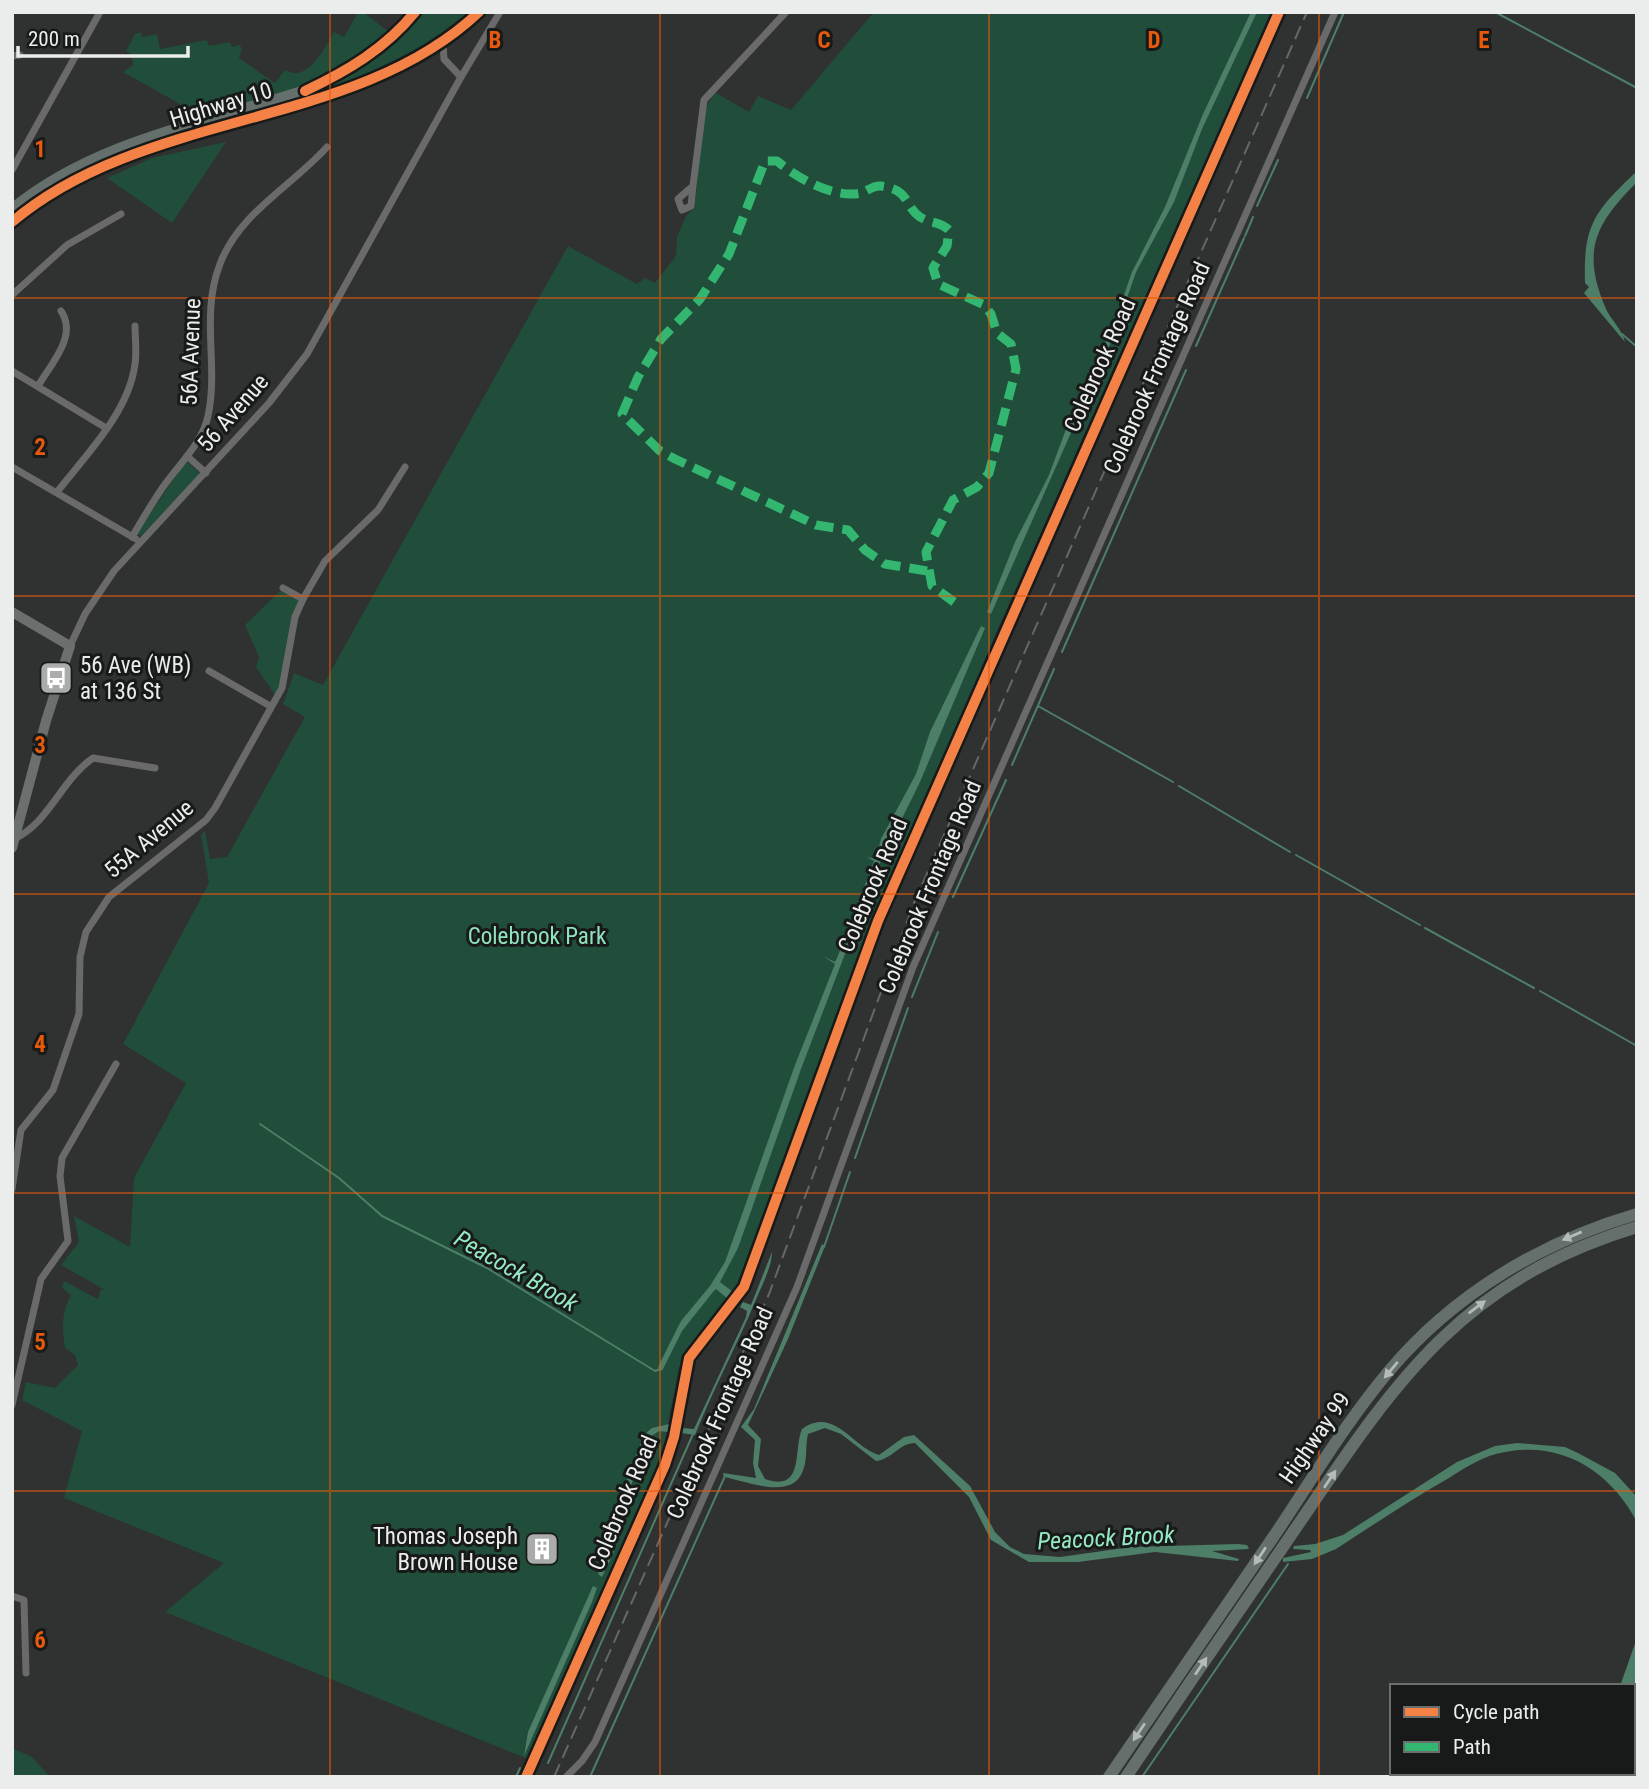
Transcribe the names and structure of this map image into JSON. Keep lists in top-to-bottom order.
{
  "streets": {
    "highway": ["Highway 10", "Highway 99"],
    "street": [
      "56A Avenue",
      "Colebrook Road",
      "Colebrook Frontage Road",
      "56 Avenue",
      "55A Avenue"
    ]
  },
  "water": ["Peacock Brook"],
  "parks": ["Colebrook Park"],
  "places": {
    "bus stop": ["56 Ave (WB) at 136 St"],
    "building": ["Thomas Joseph Brown House"]
  },
  "legend": ["Cycle path", "Path"],
  "scale_bar": "200 m",
  "grid": {
    "columns": [
      "B",
      "C",
      "D",
      "E"
    ],
    "rows": [
      "1",
      "2",
      "3",
      "4",
      "5",
      "6"
    ]
  }
}
